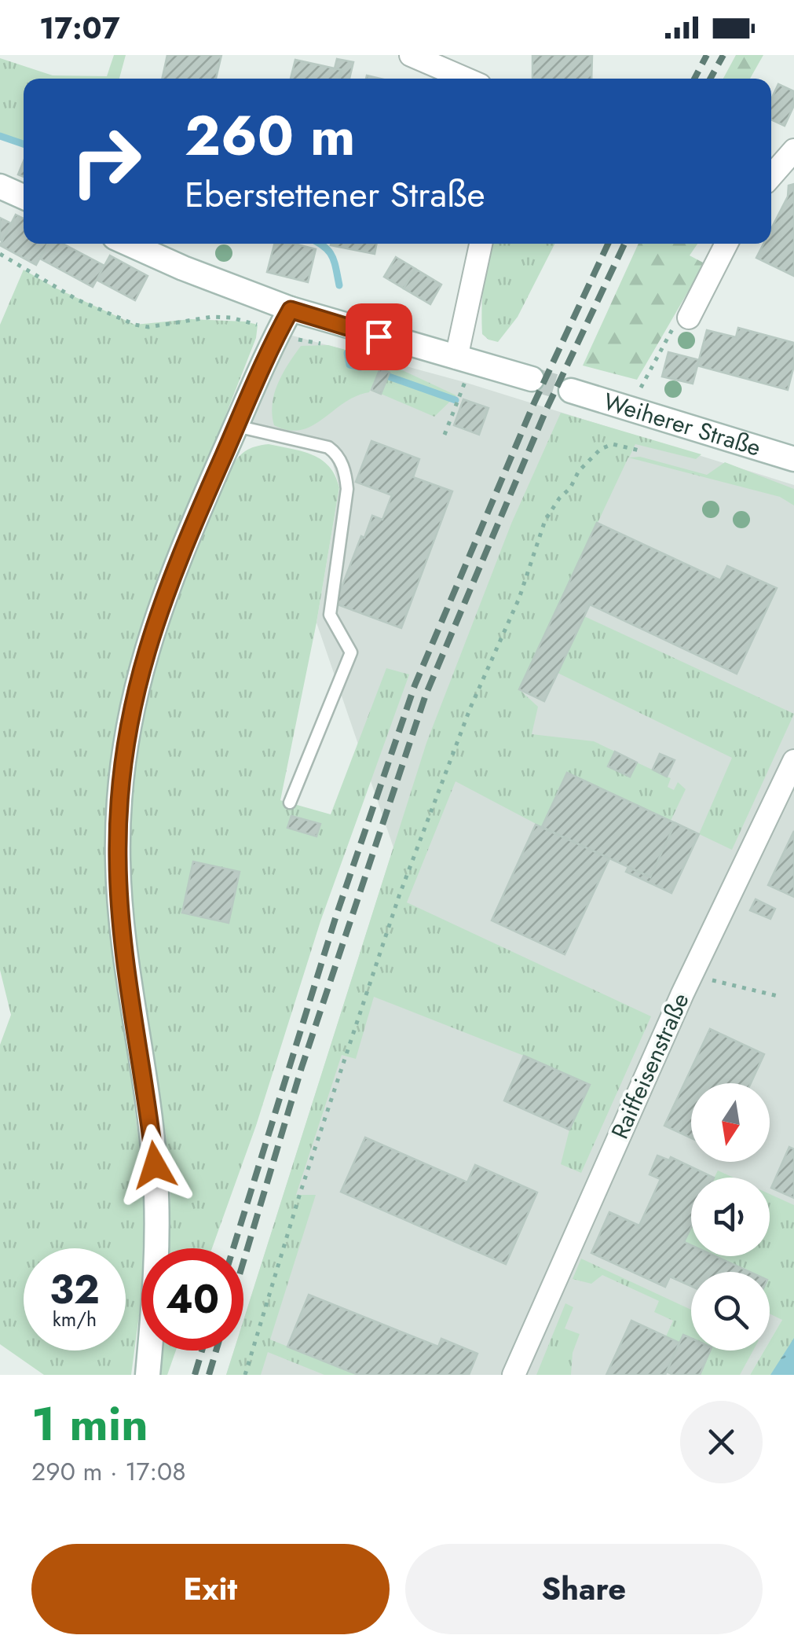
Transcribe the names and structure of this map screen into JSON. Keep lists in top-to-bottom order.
{
  "streets": {
    "street": ["Weiherer Straße", "Raiffeisenstraße"]
  },
  "north": "bottom",
  "page": {
    "status": "17:07",
    "turn": ["260 m", "Eberstettener Straße"],
    "speed": "32 km/h",
    "limit": "40",
    "heading": ["1 min", "290 m · 17:08"],
    "buttons": ["Exit", "Share"]
  }
}
